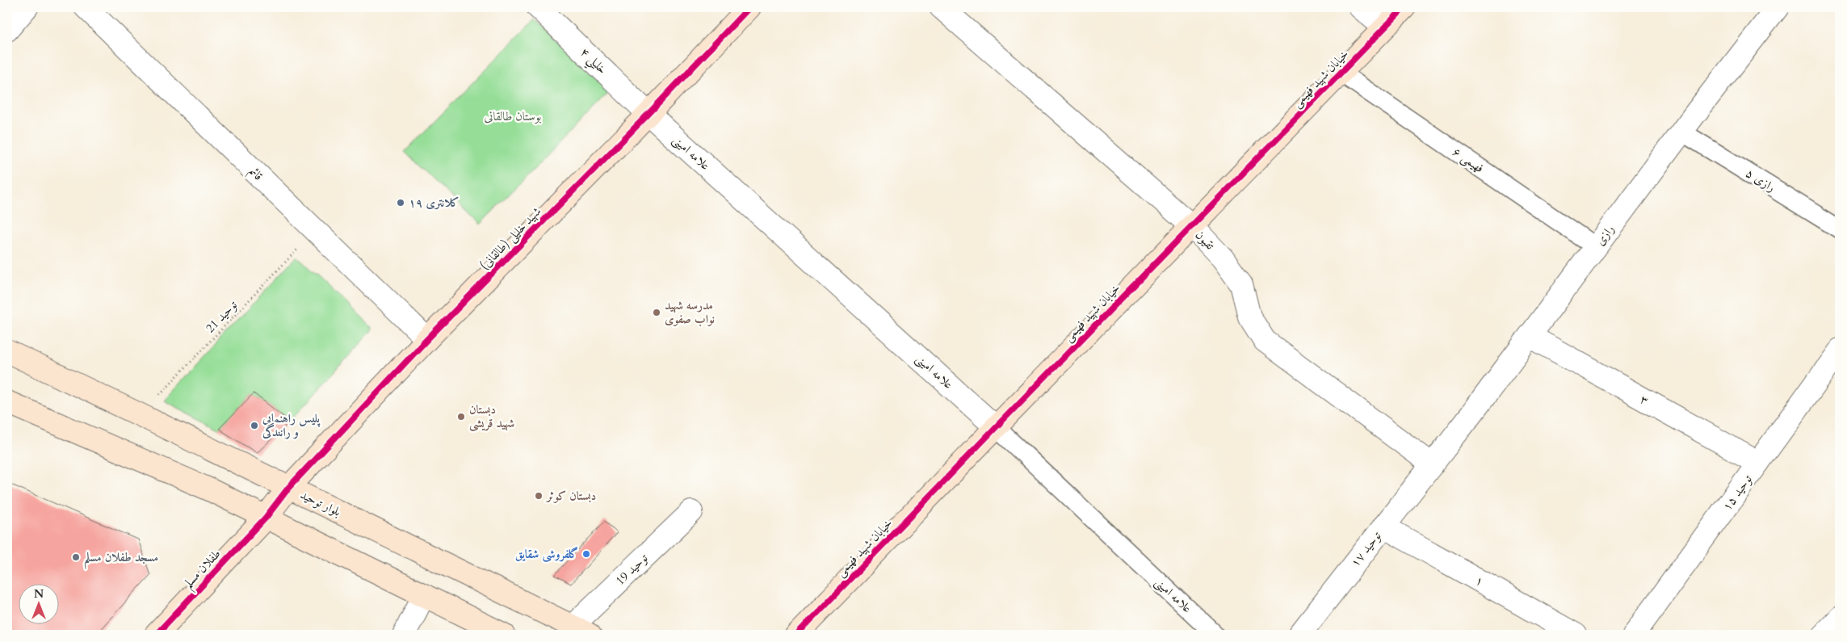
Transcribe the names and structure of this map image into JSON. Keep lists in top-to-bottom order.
{
  "streets": {
    "street": [
      "خليلي ۴",
      "خیابان شهید فهیمی",
      "علامه امینی",
      "قائم",
      "رازی",
      "شهید خلیلی (طالقانی)",
      "تقیون",
      "۳",
      "توحید ۱۵",
      "بلوار توحید",
      "توحید ۱۷",
      "طفلان مسلم",
      "توحید 19",
      "۱"
    ],
    "lane": ["فهیمی ۶", "رازی ۵"],
    "path": ["توحید 21"]
  },
  "crossings": [
    ["خليلي ۴", "علامه امینی"],
    ["خليلي ۴", "شهید خلیلی (طالقانی)"],
    ["خیابان شهید فهیمی", "علامه امینی"],
    ["خیابان شهید فهیمی", "فهیمی ۶"],
    ["خیابان شهید فهیمی", "تقیون"],
    ["علامه امینی", "شهید خلیلی (طالقانی)"],
    ["فهیمی ۶", "رازی"],
    ["قائم", "شهید خلیلی (طالقانی)"],
    ["قائم", "توحید 21"],
    ["رازی ۵", "رازی"],
    ["رازی", "تقیون"],
    ["رازی", "۳"],
    ["رازی", "توحید ۱۷"],
    ["شهید خلیلی (طالقانی)", "بلوار توحید"],
    ["شهید خلیلی (طالقانی)", "طفلان مسلم"],
    ["تقیون", "توحید ۱۷"],
    ["توحید 21", "بلوار توحید"],
    ["۳", "توحید ۱۵"],
    ["بلوار توحید", "طفلان مسلم"],
    ["بلوار توحید", "توحید 19"],
    ["توحید ۱۷", "۱"]
  ],
  "parks": ["بوستان طالقانی"],
  "places": [
    "کلانتری ۱۹",
    "مدرسه شهید نواب صفوی",
    "دبستان شهید قریشی",
    "پلیس راهنمایی و رانندگی",
    "دبستان کوثر",
    "گلفروشی شقایق",
    "مسجد طفلان مسلم"
  ],
  "north": "top"
}
